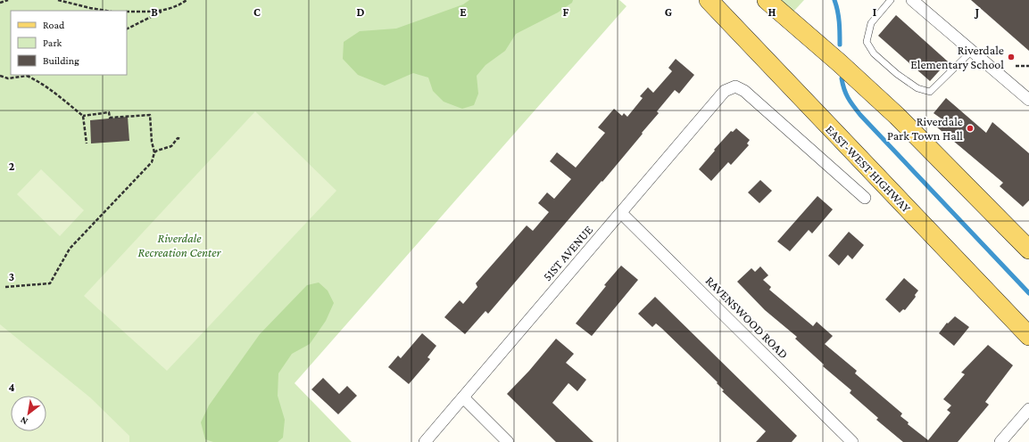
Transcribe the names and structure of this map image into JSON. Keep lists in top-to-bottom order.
{
  "streets": {
    "main road": ["EAST-WEST HIGHWAY"],
    "street": ["51ST AVENUE", "RAVENSWOOD ROAD"]
  },
  "crossings": [
    ["51ST AVENUE", "RAVENSWOOD ROAD"]
  ],
  "parks": ["Riverdale Recreation Center"],
  "places": ["Riverdale Elementary School", "Riverdale Park Town Hall"],
  "legend": ["Road", "Park", "Building"],
  "north": "bottom left",
  "grid": {
    "columns": [
      "B",
      "C",
      "D",
      "E",
      "F",
      "G",
      "H",
      "I",
      "J"
    ],
    "rows": ["2", "3", "4"]
  }
}
